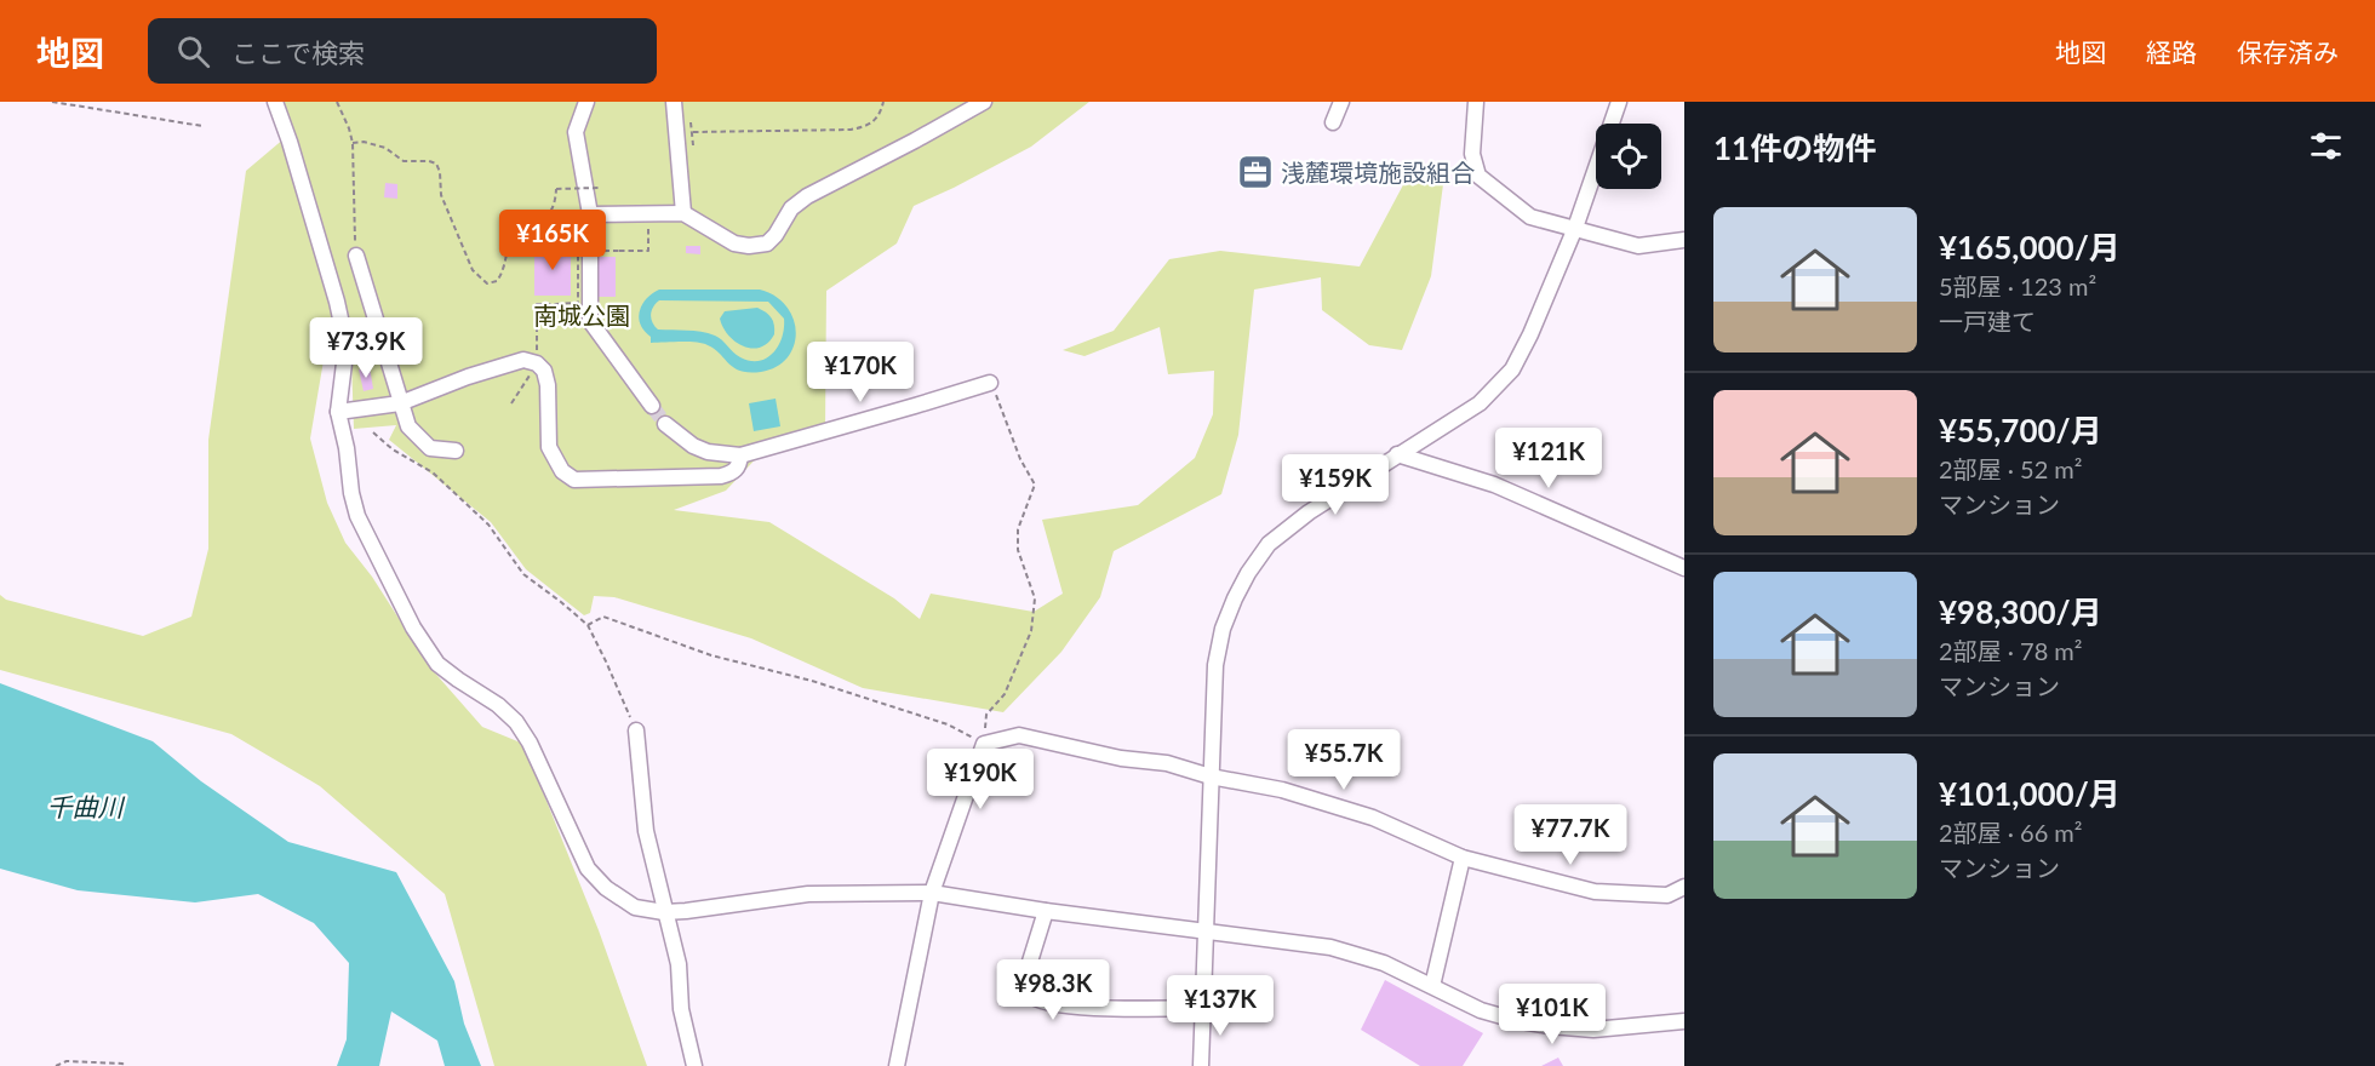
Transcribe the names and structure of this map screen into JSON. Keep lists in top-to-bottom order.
{
  "water": ["千曲川"],
  "parks": ["南城公園"],
  "places": {
    "office": ["浅麓環境施設組合"]
  },
  "page": {
    "header": "地図",
    "search": "ここで検索",
    "nav": ["地図", "経路", "保存済み"],
    "heading": "11件の物件",
    "list": [
      {
        "name": "¥165,000/月",
        "note": "5部屋 · 123 m² · 一戸建て"
      },
      {
        "name": "¥55,700/月",
        "note": "2部屋 · 52 m² · マンション"
      },
      {
        "name": "¥98,300/月",
        "note": "2部屋 · 78 m² · マンション"
      },
      {
        "name": "¥101,000/月",
        "note": "2部屋 · 66 m² · マンション"
      }
    ],
    "price": [
      "¥165K",
      "¥73.9K",
      "¥170K",
      "¥121K",
      "¥159K",
      "¥55.7K",
      "¥190K",
      "¥77.7K",
      "¥98.3K",
      "¥137K",
      "¥101K"
    ]
  }
}
